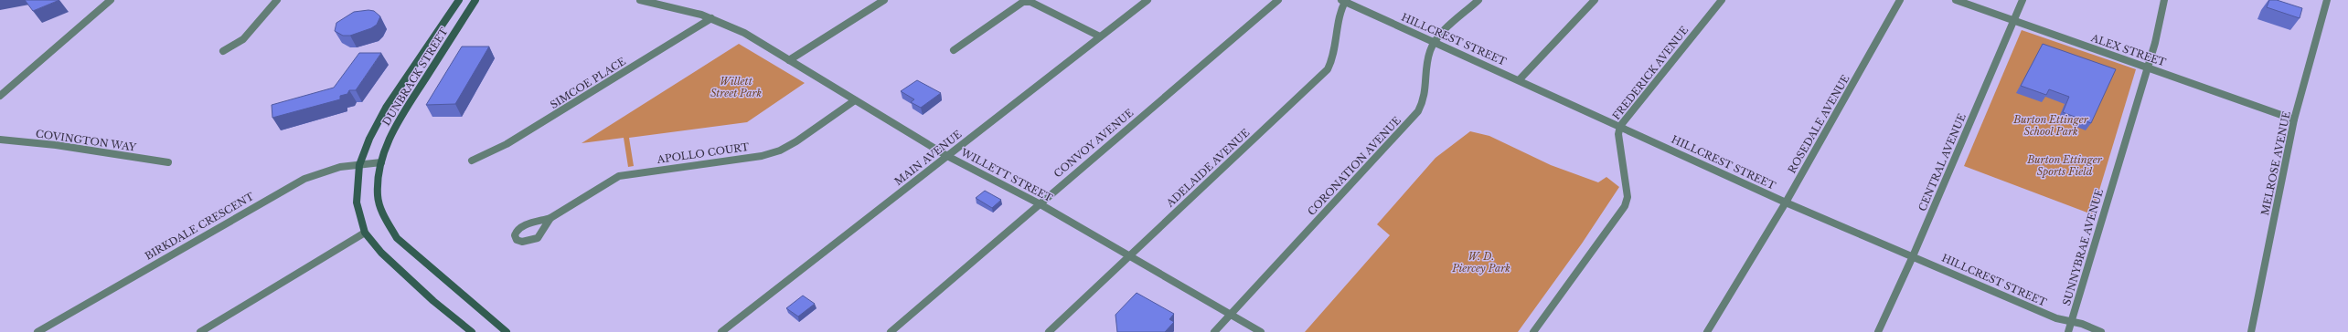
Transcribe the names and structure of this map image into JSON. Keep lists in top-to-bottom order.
{
  "streets": {
    "main road": ["DUNBRACK STREET"],
    "street": [
      "HILLCREST STREET",
      "ALEX STREET",
      "FREDERICK AVENUE",
      "SIMCOE PLACE",
      "ROSEDALE AVENUE",
      "COVINGTON WAY",
      "CONVOY AVENUE",
      "APOLLO COURT",
      "MAIN AVENUE",
      "CENTRAL AVENUE",
      "MELROSE AVENUE",
      "CORONATION AVENUE",
      "ADELAIDE AVENUE",
      "WILLETT STREET",
      "BIRKDALE CRESCENT",
      "SUNNYBRAE AVENUE"
    ]
  },
  "crossings": [
    ["HILLCREST STREET", "FREDERICK AVENUE"],
    ["HILLCREST STREET", "ROSEDALE AVENUE"],
    ["HILLCREST STREET", "CENTRAL AVENUE"],
    ["HILLCREST STREET", "CORONATION AVENUE"],
    ["HILLCREST STREET", "ADELAIDE AVENUE"],
    ["HILLCREST STREET", "SUNNYBRAE AVENUE"],
    ["ALEX STREET", "CENTRAL AVENUE"],
    ["ALEX STREET", "MELROSE AVENUE"],
    ["ALEX STREET", "SUNNYBRAE AVENUE"],
    ["DUNBRACK STREET", "BIRKDALE CRESCENT"],
    ["SIMCOE PLACE", "WILLETT STREET"],
    ["CONVOY AVENUE", "WILLETT STREET"],
    ["APOLLO COURT", "WILLETT STREET"],
    ["MAIN AVENUE", "WILLETT STREET"],
    ["CORONATION AVENUE", "WILLETT STREET"],
    ["ADELAIDE AVENUE", "WILLETT STREET"]
  ],
  "parks": [
    "Willett Street Park",
    "Burton Ettinger School Park",
    "Burton Ettinger Sports Field",
    "W. D. Piercey Park"
  ]
}
